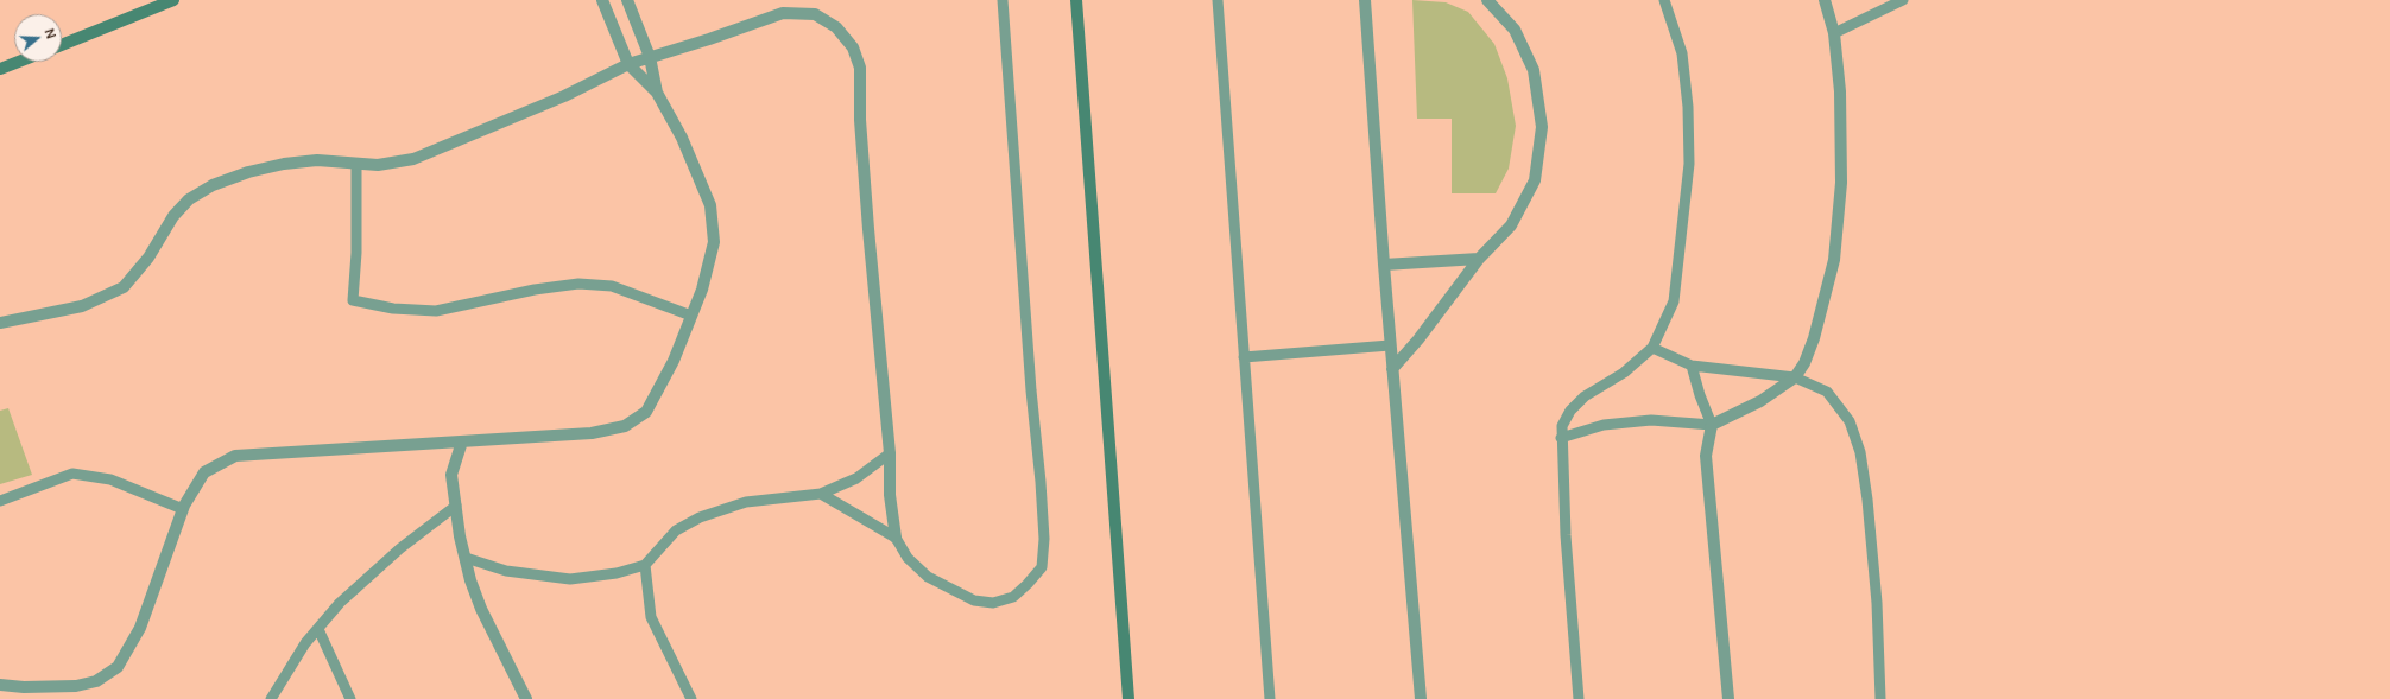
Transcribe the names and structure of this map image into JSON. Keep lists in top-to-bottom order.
{
  "north": "right"
}
